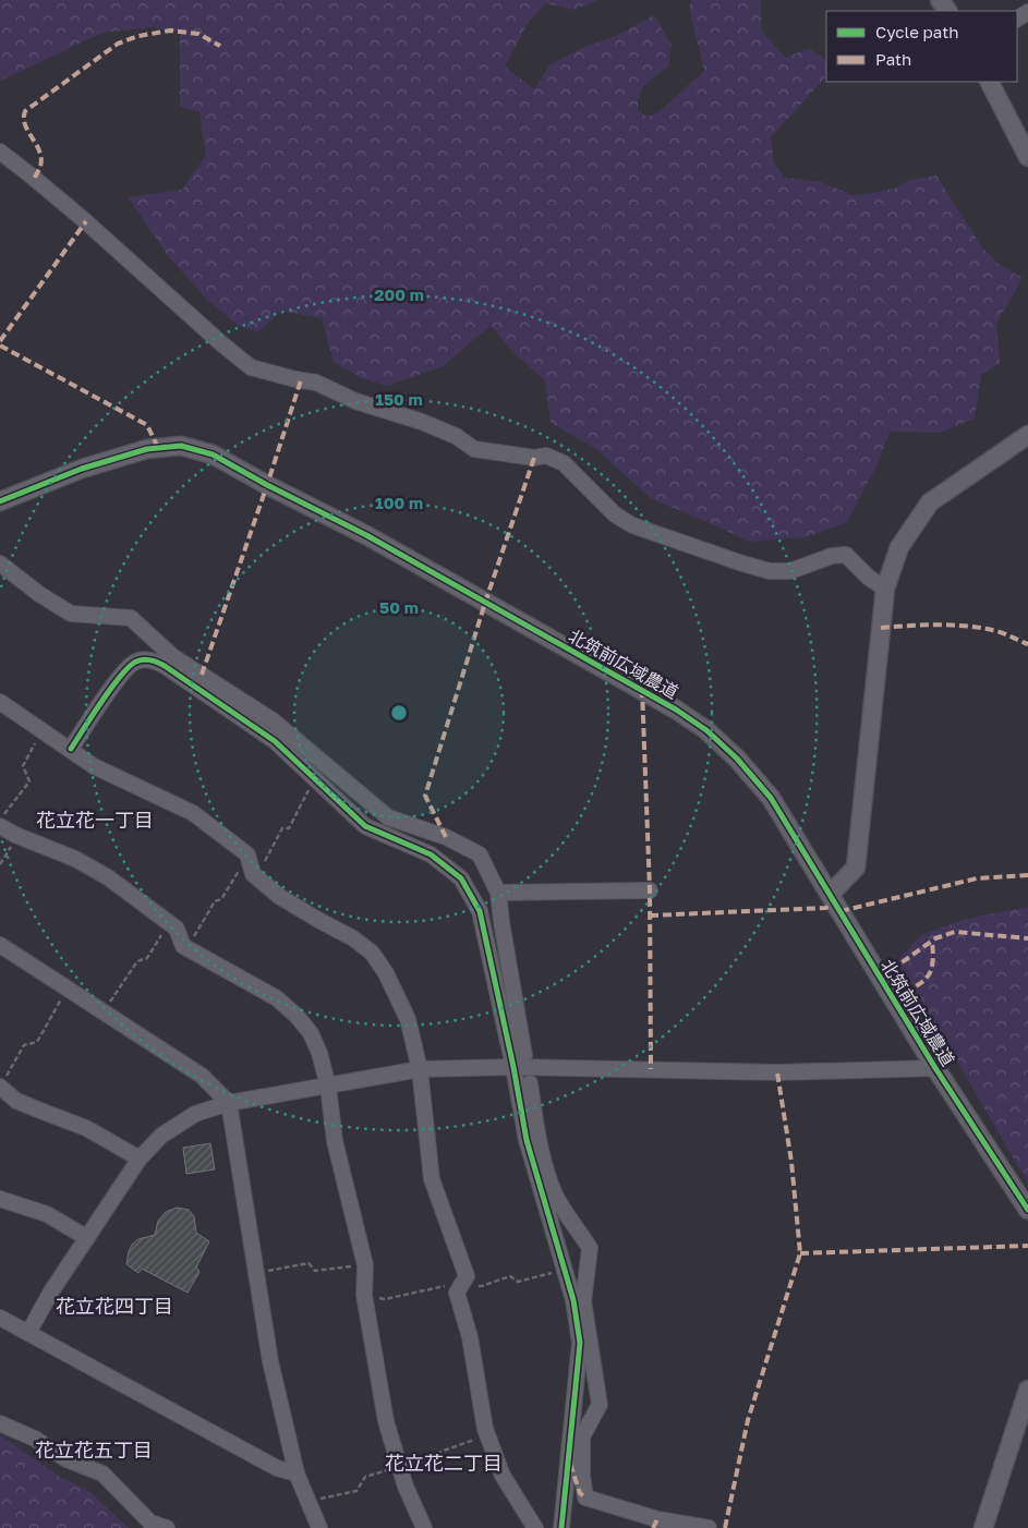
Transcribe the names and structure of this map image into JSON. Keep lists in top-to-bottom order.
{
  "streets": {
    "street": ["北筑前広域農道"]
  },
  "districts": [
    "花立花一丁目",
    "花立花四丁目",
    "花立花五丁目",
    "花立花二丁目"
  ],
  "legend": ["Cycle path", "Path"],
  "rings": [
    "200 m",
    "150 m",
    "100 m",
    "50 m"
  ]
}
